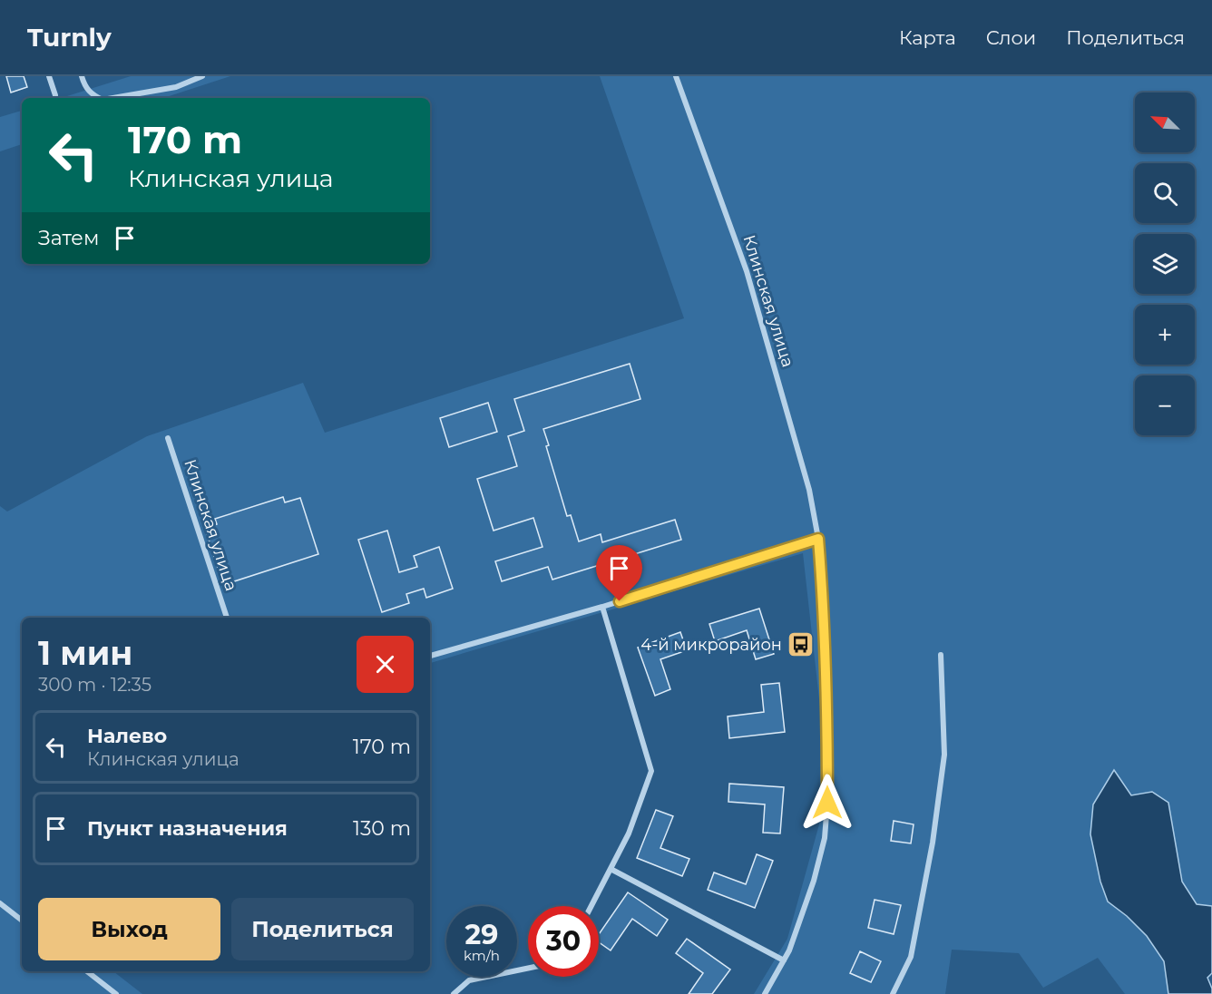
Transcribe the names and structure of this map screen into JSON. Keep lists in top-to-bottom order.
{
  "streets": {
    "street": ["Клинская улица"]
  },
  "places": {
    "bus stop": ["4-й микрорайон"]
  },
  "north": "top left",
  "page": {
    "header": "Turnly",
    "nav": ["Карта", "Слои", "Поделиться"],
    "map_buttons": ["+", "−"],
    "turn": ["170 m", "Клинская улица"],
    "then": "Затем",
    "heading": ["1 мин", "300 m · 12:35"],
    "list": [
      {
        "name": "Налево",
        "note": "Клинская улица",
        "value": "170 m"
      },
      {
        "name": "Пункт назначения",
        "value": "130 m"
      }
    ],
    "buttons": ["Выход", "Поделиться"],
    "speed": "29 km/h",
    "limit": "30"
  }
}
